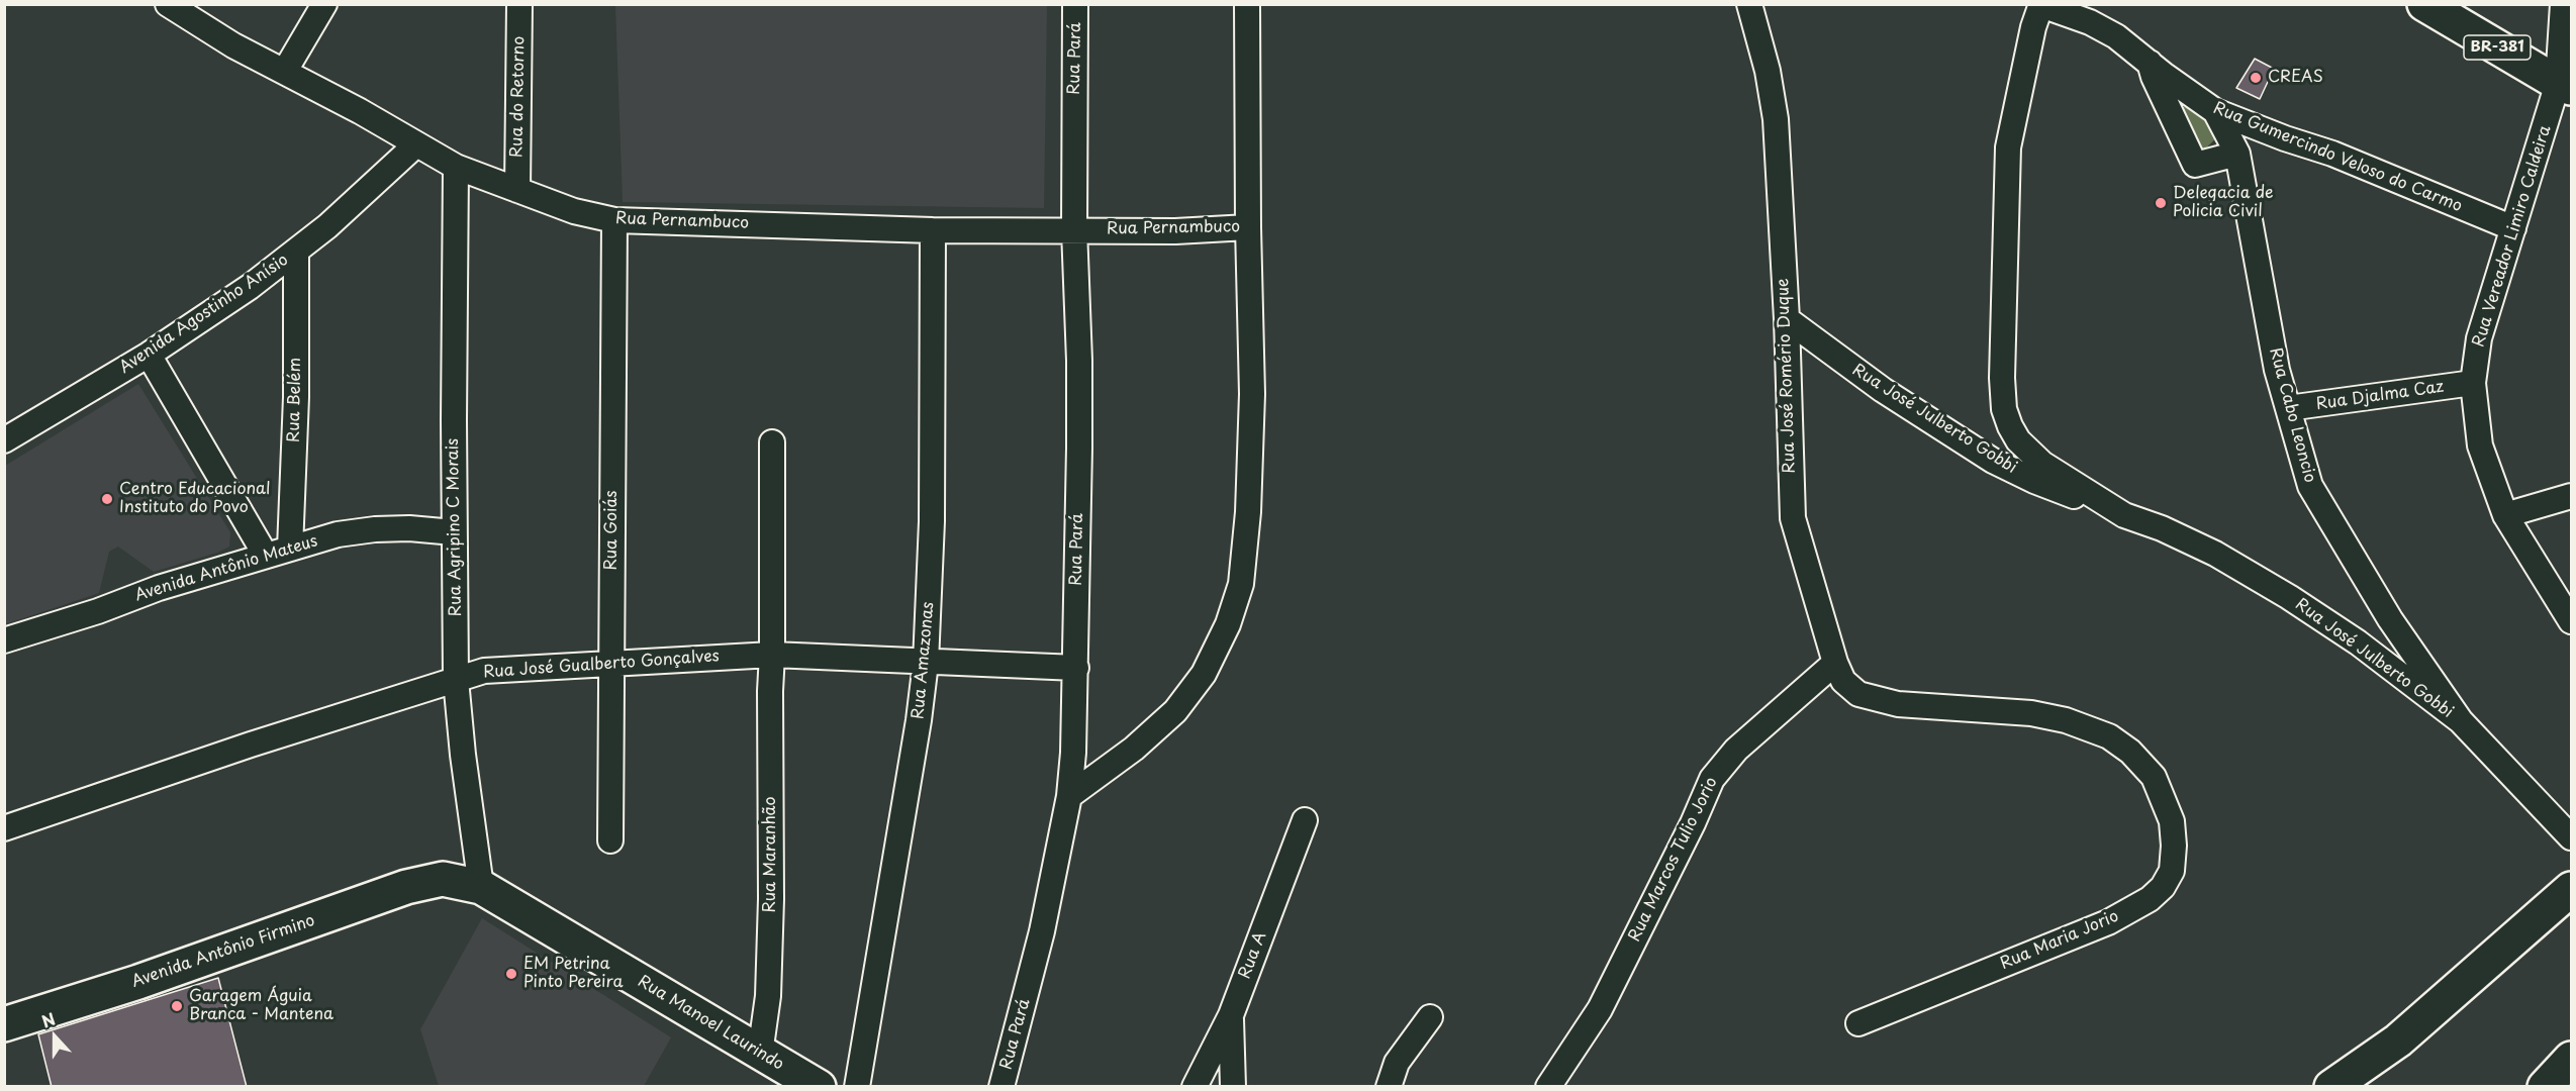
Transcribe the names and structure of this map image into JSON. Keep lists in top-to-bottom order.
{
  "streets": {
    "street": [
      "BR-381",
      "Rua Pará",
      "Rua do Retorno",
      "Rua Gumercindo Veloso do Carmo",
      "Rua Pernambuco",
      "Rua Vereador Limiro Caldeira",
      "Avenida Agostinho Anísio",
      "Rua José Romério Duque",
      "Rua Djalma Caz",
      "Rua Belém",
      "Rua Cabo Leoncio",
      "Rua José Julberto Gobbi",
      "Rua Agripino C Morais",
      "Rua Goiás",
      "Avenida Antônio Mateus",
      "Rua Amazonas",
      "Rua José Gualberto Gonçalves",
      "Rua Maranhão",
      "Rua Marcos Tulio Jorio",
      "Rua Maria Jorio",
      "Avenida Antônio Firmino",
      "Rua A",
      "Rua Manoel Laurindo"
    ]
  },
  "crossings": [
    ["BR-381", "Rua Vereador Limiro Caldeira"],
    ["Rua Pará", "Rua Pernambuco"],
    ["Rua Pará", "Rua José Gualberto Gonçalves"],
    ["Rua do Retorno", "Rua Pernambuco"],
    ["Rua Gumercindo Veloso do Carmo", "Rua Vereador Limiro Caldeira"],
    ["Rua Gumercindo Veloso do Carmo", "Rua Cabo Leoncio"],
    ["Rua Gumercindo Veloso do Carmo", "Rua José Julberto Gobbi"],
    ["Rua Pernambuco", "Avenida Agostinho Anísio"],
    ["Rua Pernambuco", "Rua Agripino C Morais"],
    ["Rua Pernambuco", "Rua Goiás"],
    ["Rua Pernambuco", "Rua Amazonas"],
    ["Rua Vereador Limiro Caldeira", "Rua Djalma Caz"],
    ["Avenida Agostinho Anísio", "Rua Belém"],
    ["Rua José Romério Duque", "Rua José Julberto Gobbi"],
    ["Rua José Romério Duque", "Rua Marcos Tulio Jorio"],
    ["Rua José Romério Duque", "Rua Maria Jorio"],
    ["Rua Djalma Caz", "Rua Cabo Leoncio"],
    ["Rua Belém", "Avenida Antônio Mateus"],
    ["Rua Cabo Leoncio", "Rua José Julberto Gobbi"],
    ["Rua Agripino C Morais", "Avenida Antônio Mateus"],
    ["Rua Agripino C Morais", "Rua José Gualberto Gonçalves"],
    ["Rua Agripino C Morais", "Rua Manoel Laurindo"],
    ["Rua Goiás", "Rua José Gualberto Gonçalves"],
    ["Rua Amazonas", "Rua José Gualberto Gonçalves"],
    ["Rua José Gualberto Gonçalves", "Rua Maranhão"],
    ["Rua Maranhão", "Rua Manoel Laurindo"],
    ["Avenida Antônio Firmino", "Rua Manoel Laurindo"]
  ],
  "places": [
    "CREAS",
    "Delegacia de Policia Civil",
    "Centro Educacional Instituto do Povo",
    "EM Petrina Pinto Pereira",
    "Garagem Águia Branca - Mantena"
  ],
  "north": "top"
}
